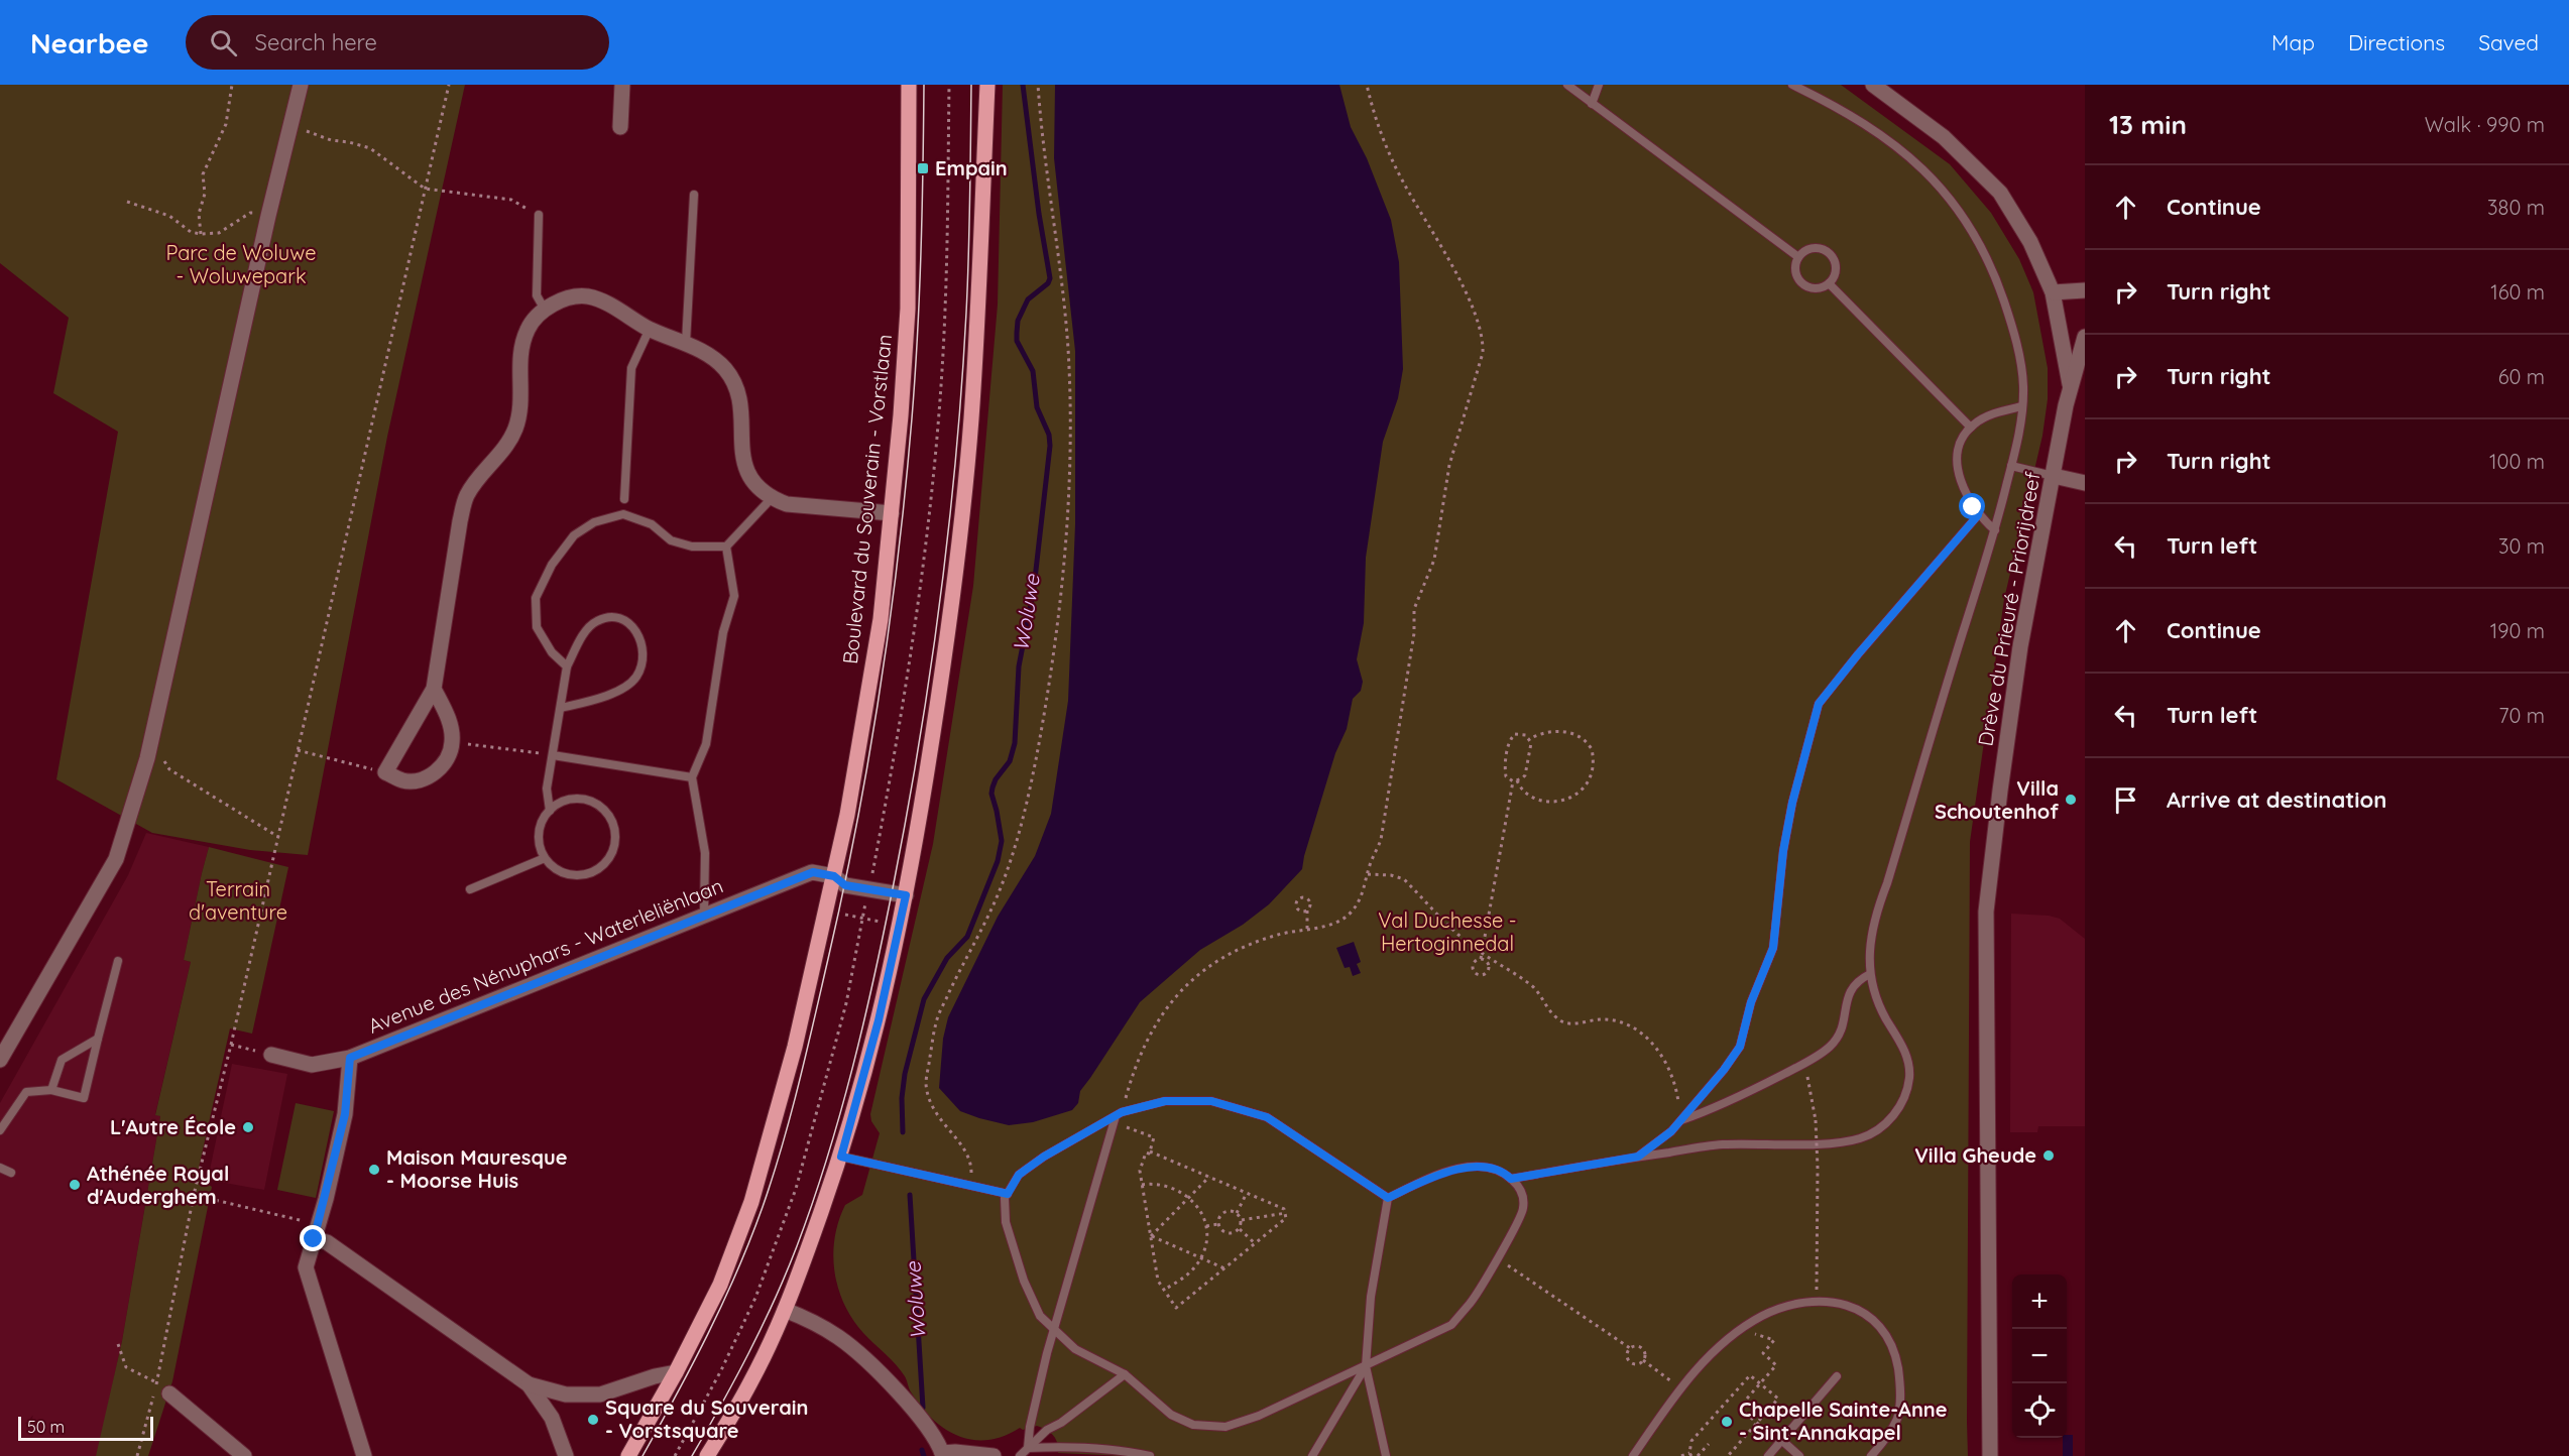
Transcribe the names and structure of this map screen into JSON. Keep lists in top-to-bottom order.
{
  "streets": {
    "main road": ["Boulevard du Souverain - Vorstlaan"],
    "street": ["Drève du Prieuré - Priorijdreef", "Avenue des Nénuphars - Waterleliënlaan"]
  },
  "crossings": [
    ["Boulevard du Souverain - Vorstlaan", "Avenue des Nénuphars - Waterleliënlaan"]
  ],
  "water": ["Woluwe"],
  "parks": ["Parc de Woluwe - Woluwepark", "Terrain d'aventure", "Val Duchesse - Hertoginnedal"],
  "places": {
    "transit": ["Empain"],
    "other": [
      "Villa Schoutenhof",
      "L'Autre École",
      "Villa Gheude",
      "Maison Mauresque - Moorse Huis",
      "Athénée Royal d'Auderghem",
      "Square du Souverain - Vorstsquare",
      "Chapelle Sainte-Anne - Sint-Annakapel"
    ]
  },
  "scale_bar": "50 m",
  "page": {
    "header": "Nearbee",
    "search": "Search here",
    "nav": ["Map", "Directions", "Saved"],
    "heading": ["13 min", "Walk · 990 m"],
    "list": [
      ["Continue", "380 m"],
      ["Turn right", "160 m"],
      ["Turn right", "60 m"],
      ["Turn right", "100 m"],
      ["Turn left", "30 m"],
      ["Continue", "190 m"],
      ["Turn left", "70 m"],
      "Arrive at destination"
    ],
    "map_buttons": ["+", "−"],
    "scale": "50 m"
  }
}
